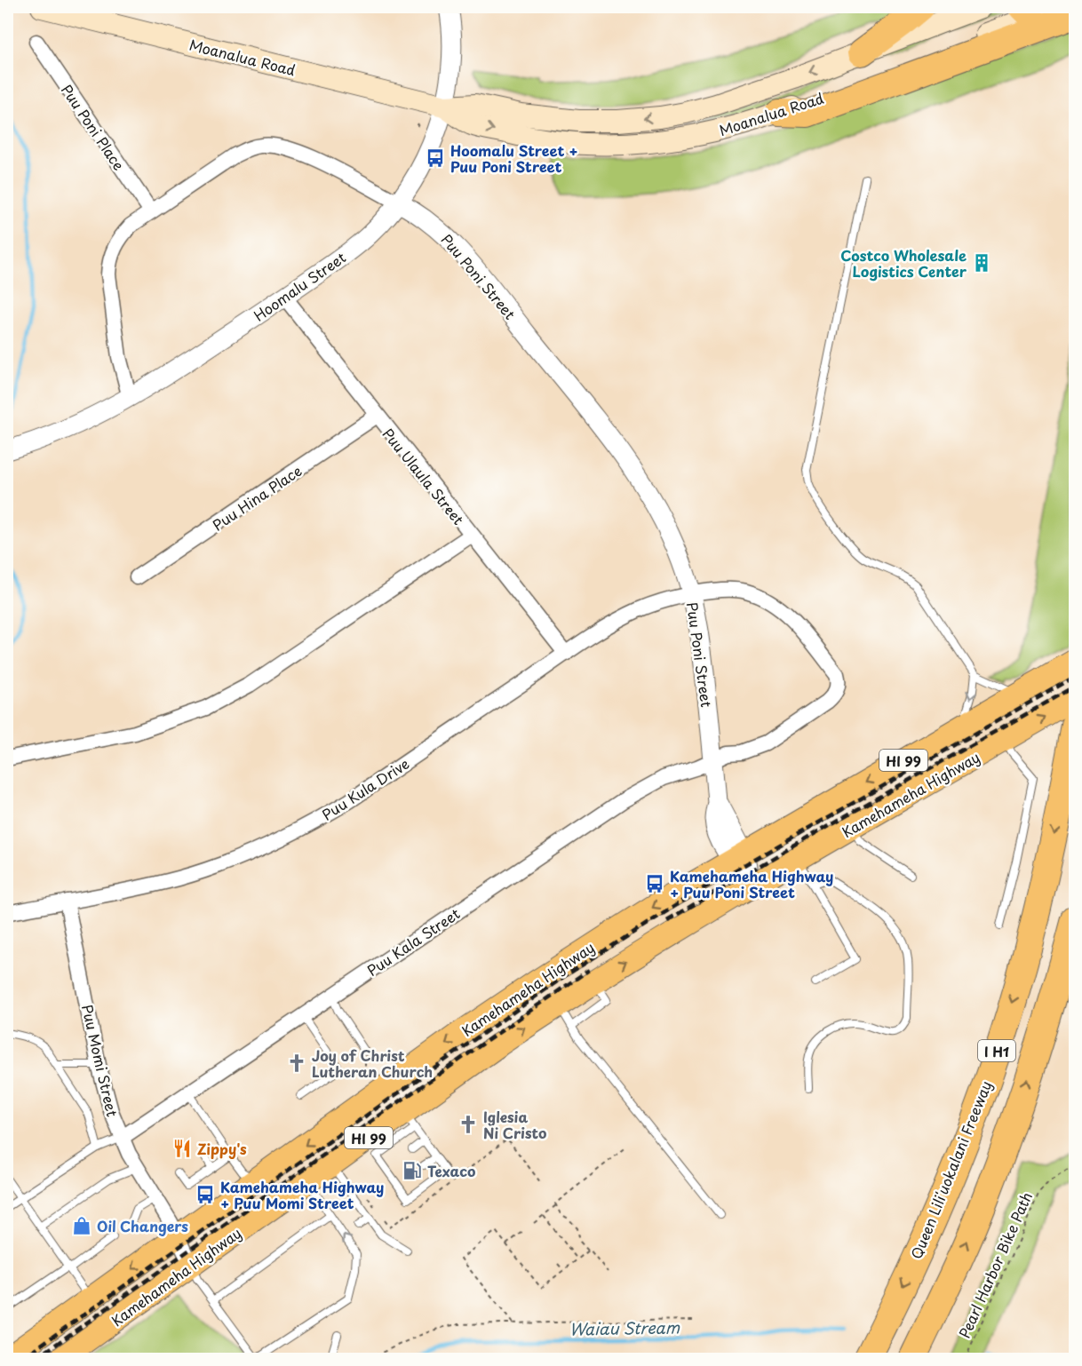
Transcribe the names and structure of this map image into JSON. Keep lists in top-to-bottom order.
{
  "streets": {
    "highway": ["I H1", "Queen Liliʻuokalani Freeway"],
    "main road": ["Moanalua Road", "HI 99", "Kamehameha Highway"],
    "street": [
      "Puu Poni Place",
      "Puu Poni Street",
      "Hoomalu Street",
      "Puu Ulaula Street",
      "Puu Hina Place",
      "Puu Kula Drive",
      "Puu Kala Street",
      "Puu Momi Street"
    ],
    "path": ["Pearl Harbor Bike Path"]
  },
  "crossings": [
    ["Moanalua Road", "Hoomalu Street"],
    ["Puu Poni Place", "Puu Poni Street"],
    ["Puu Poni Street", "Hoomalu Street"],
    ["Puu Poni Street", "Puu Kula Drive"],
    ["Puu Poni Street", "Kamehameha Highway"],
    ["Puu Poni Street", "Puu Kala Street"],
    ["Hoomalu Street", "Puu Ulaula Street"],
    ["Puu Ulaula Street", "Puu Hina Place"],
    ["Puu Ulaula Street", "Puu Kula Drive"],
    ["Puu Kula Drive", "Puu Kala Street"],
    ["Puu Kula Drive", "Puu Momi Street"],
    ["Kamehameha Highway", "Puu Momi Street"],
    ["Puu Kala Street", "Puu Momi Street"]
  ],
  "water": ["Waiau Stream"],
  "places": {
    "bus stop": ["Hoomalu Street + Puu Poni Street", "Kamehameha Highway + Puu Poni Street", "Kamehameha Highway + Puu Momi Street"],
    "building": ["Costco Wholesale Logistics Center"],
    "church": ["Joy of Christ Lutheran Church", "Iglesia Ni Cristo"],
    "restaurant": ["Zippy's"],
    "fuel station": ["Texaco"],
    "shop": ["Oil Changers"]
  }
}
